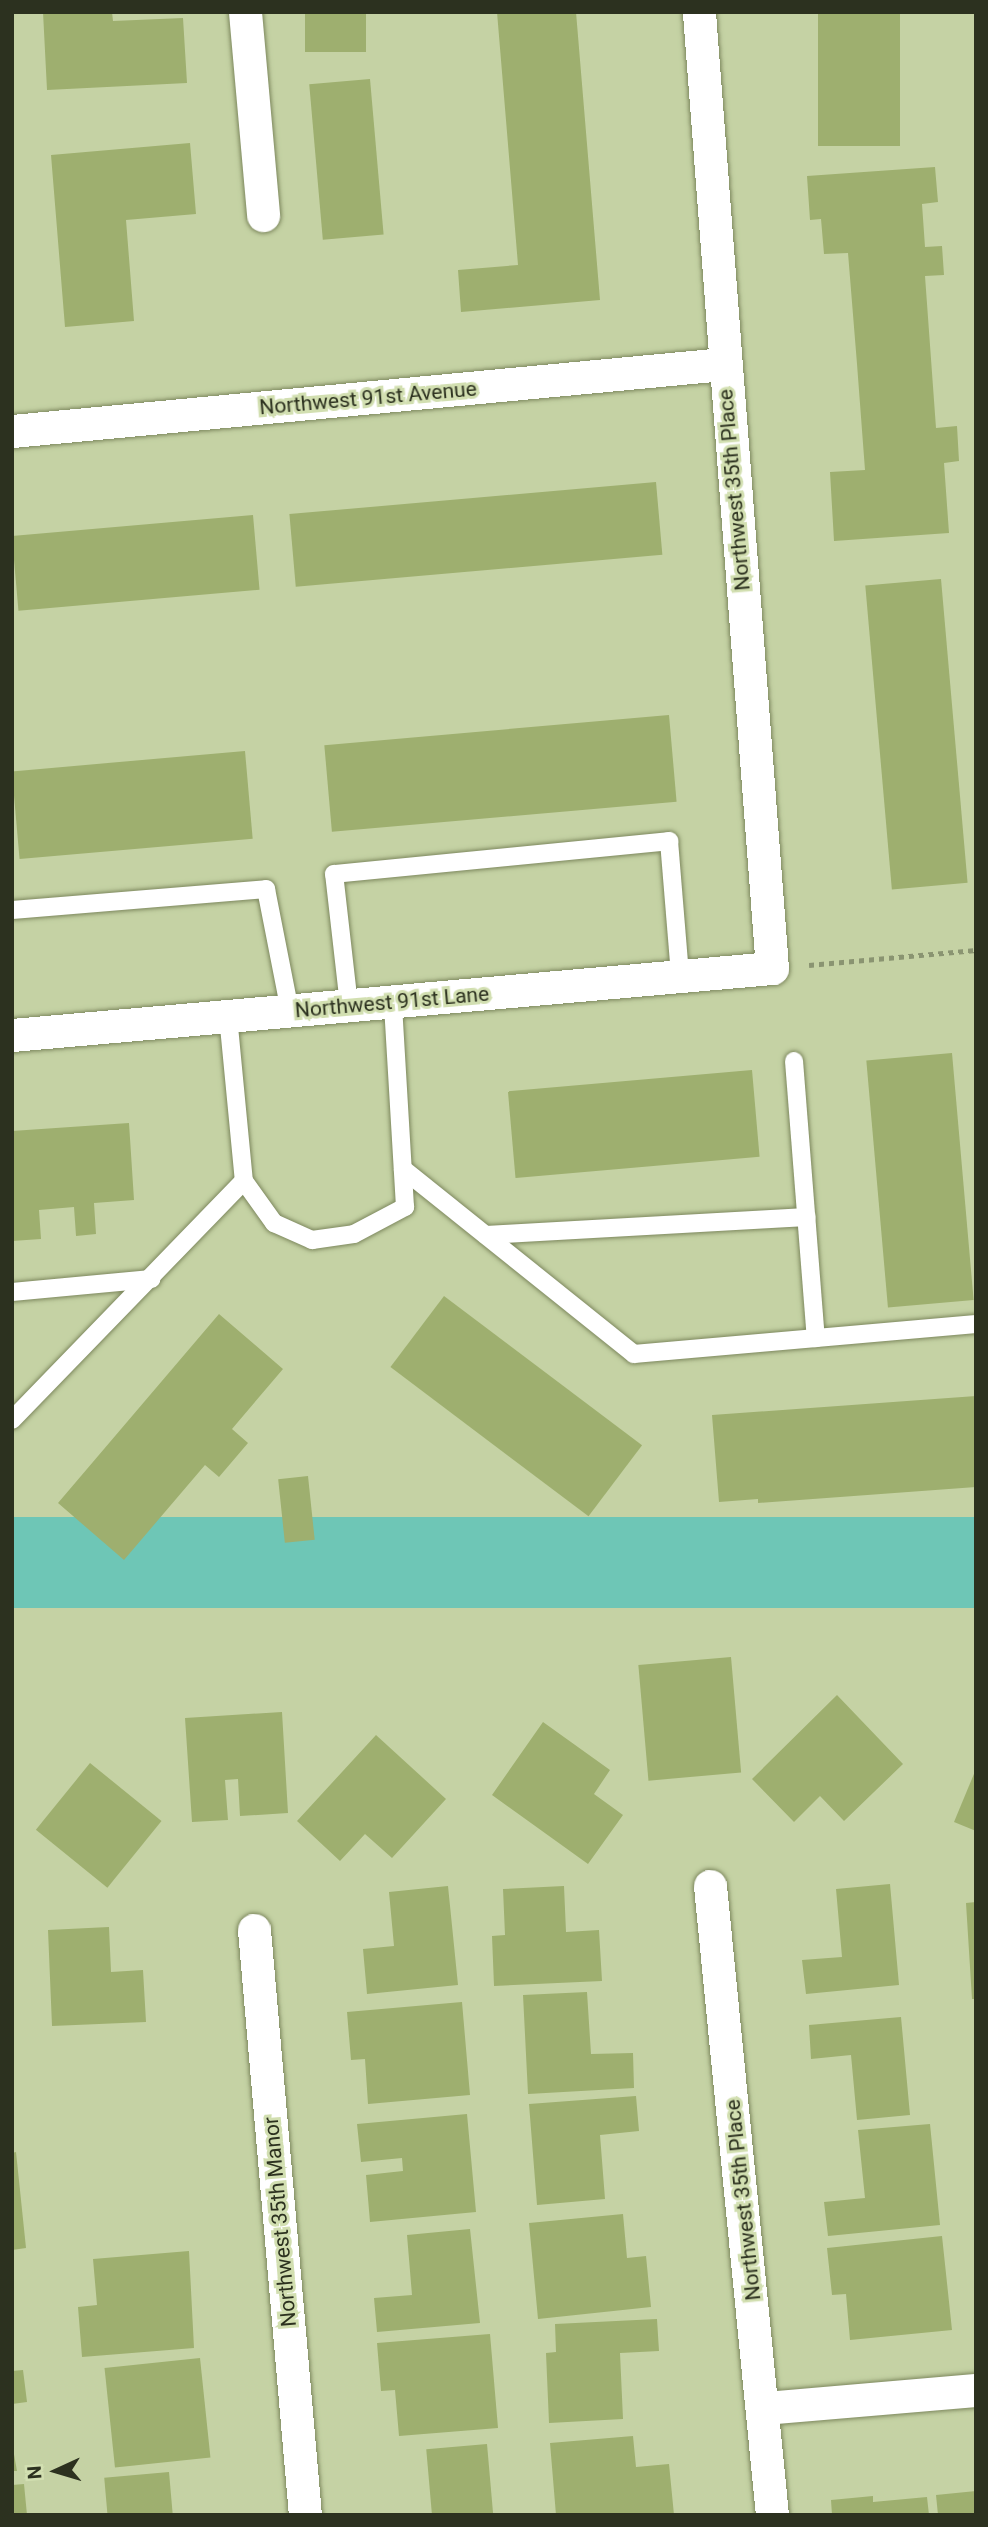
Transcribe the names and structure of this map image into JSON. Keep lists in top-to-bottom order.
{
  "streets": {
    "street": [
      "Northwest 91st Avenue",
      "Northwest 35th Place",
      "Northwest 91st Lane",
      "Northwest 35th Manor"
    ]
  },
  "crossings": [
    ["Northwest 91st Avenue", "Northwest 35th Place"],
    ["Northwest 35th Place", "Northwest 91st Lane"]
  ],
  "north": "left"
}
